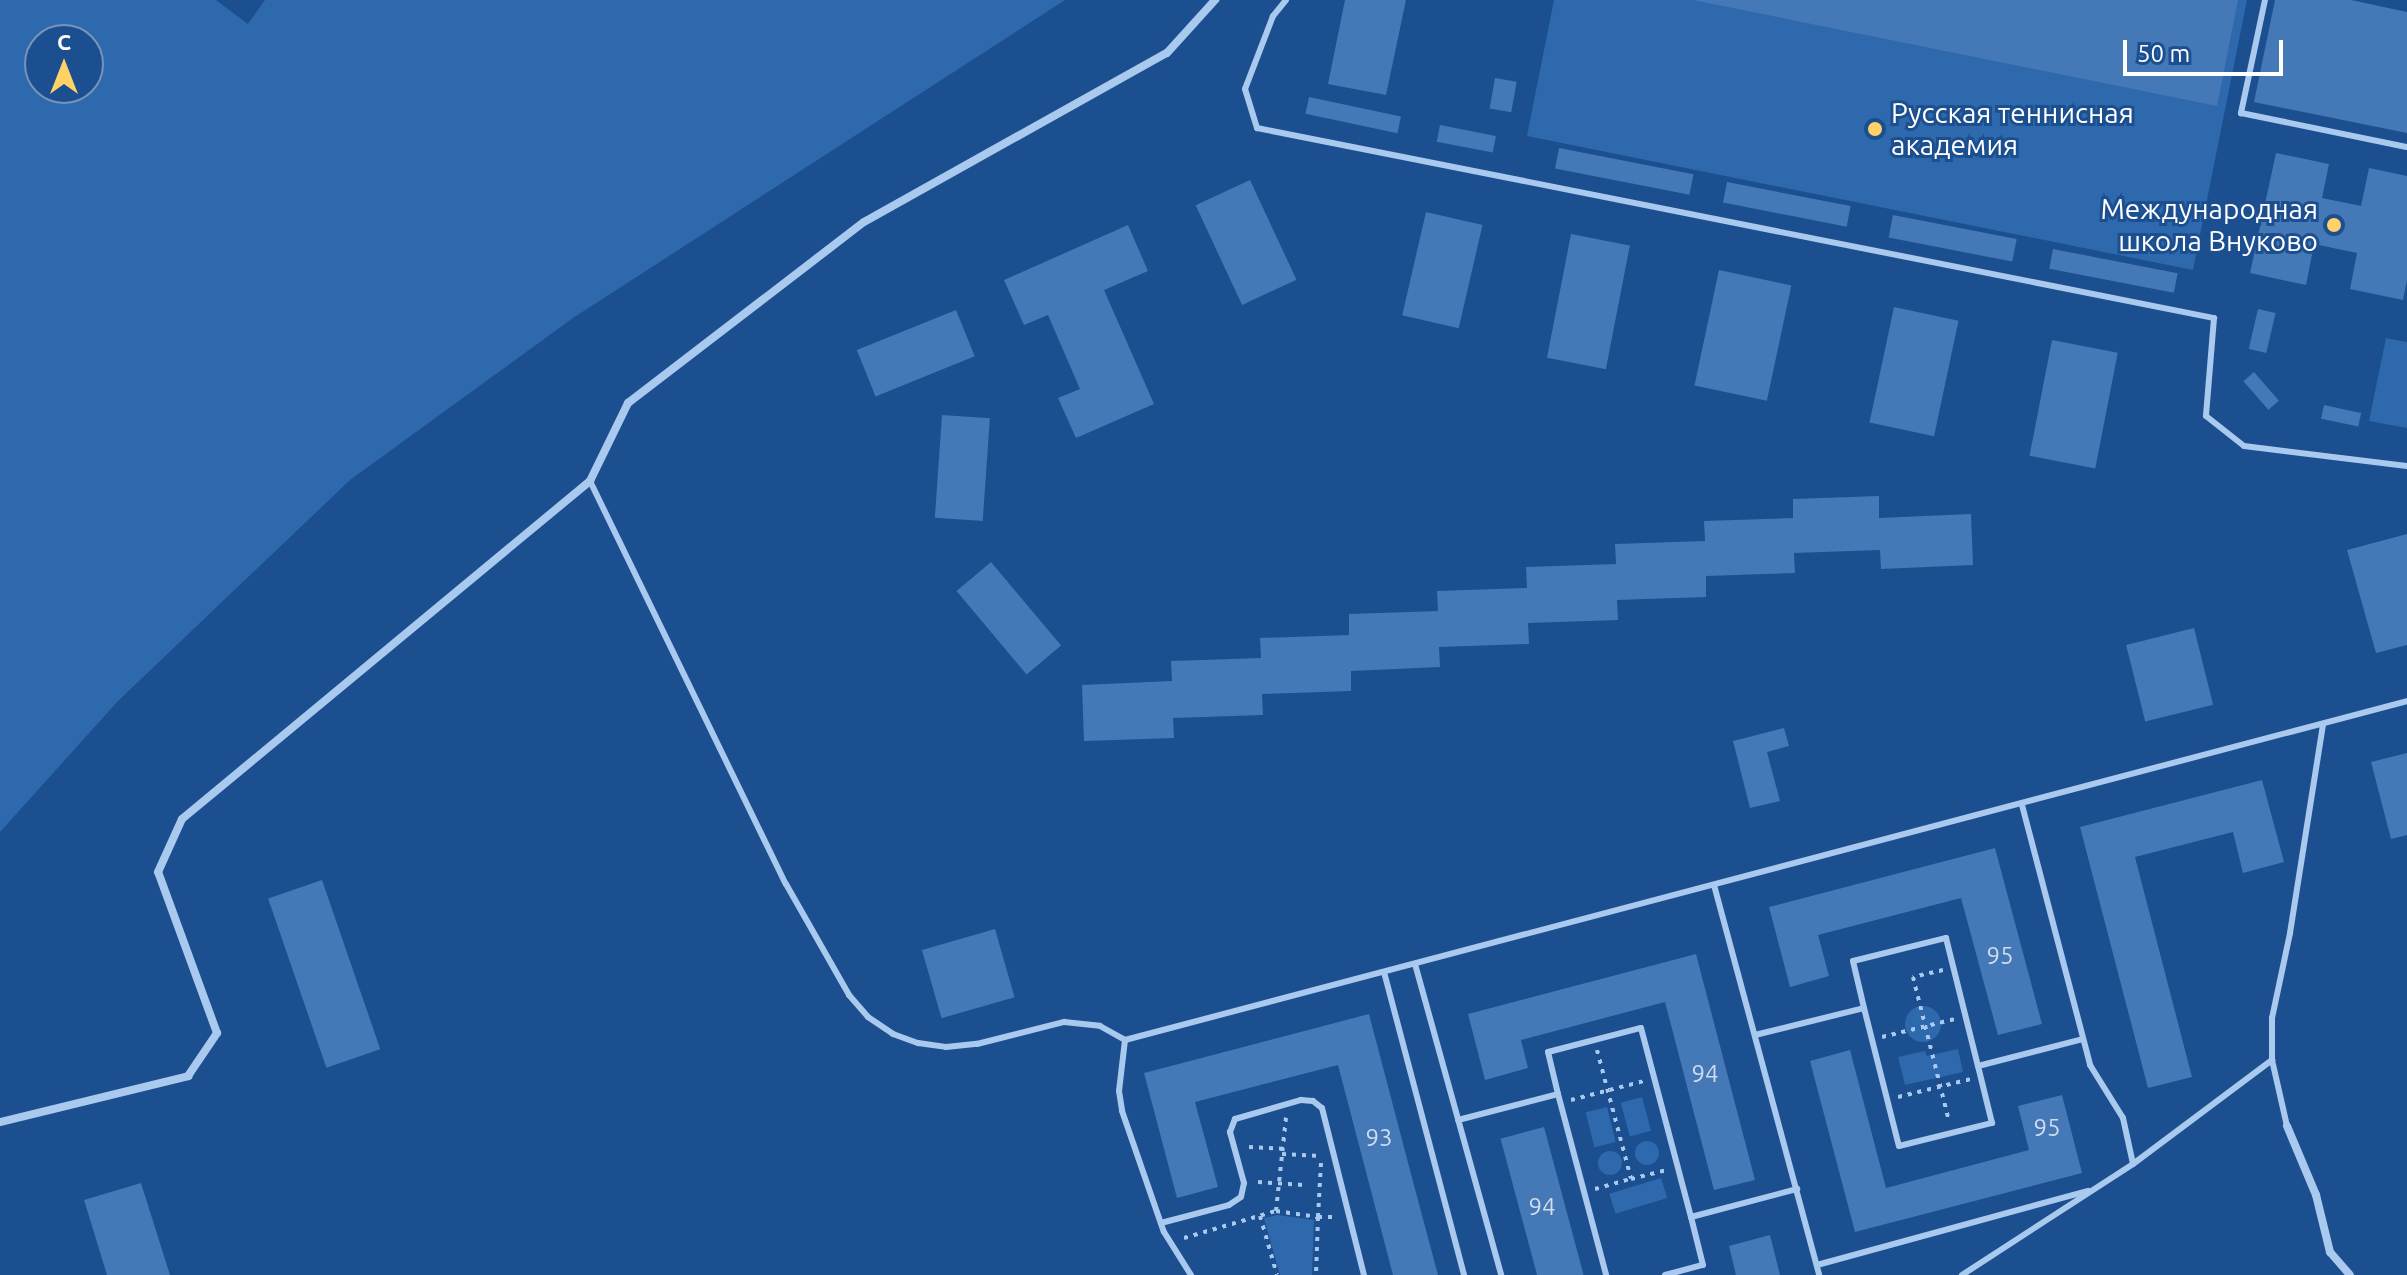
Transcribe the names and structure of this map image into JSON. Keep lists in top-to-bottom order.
{
  "places": ["Русская теннисная академия", "Международная школа Внуково"],
  "house_numbers": [
    "95",
    "94",
    "95",
    "93",
    "94"
  ],
  "scale_bar": "50 m",
  "north": "top"
}
